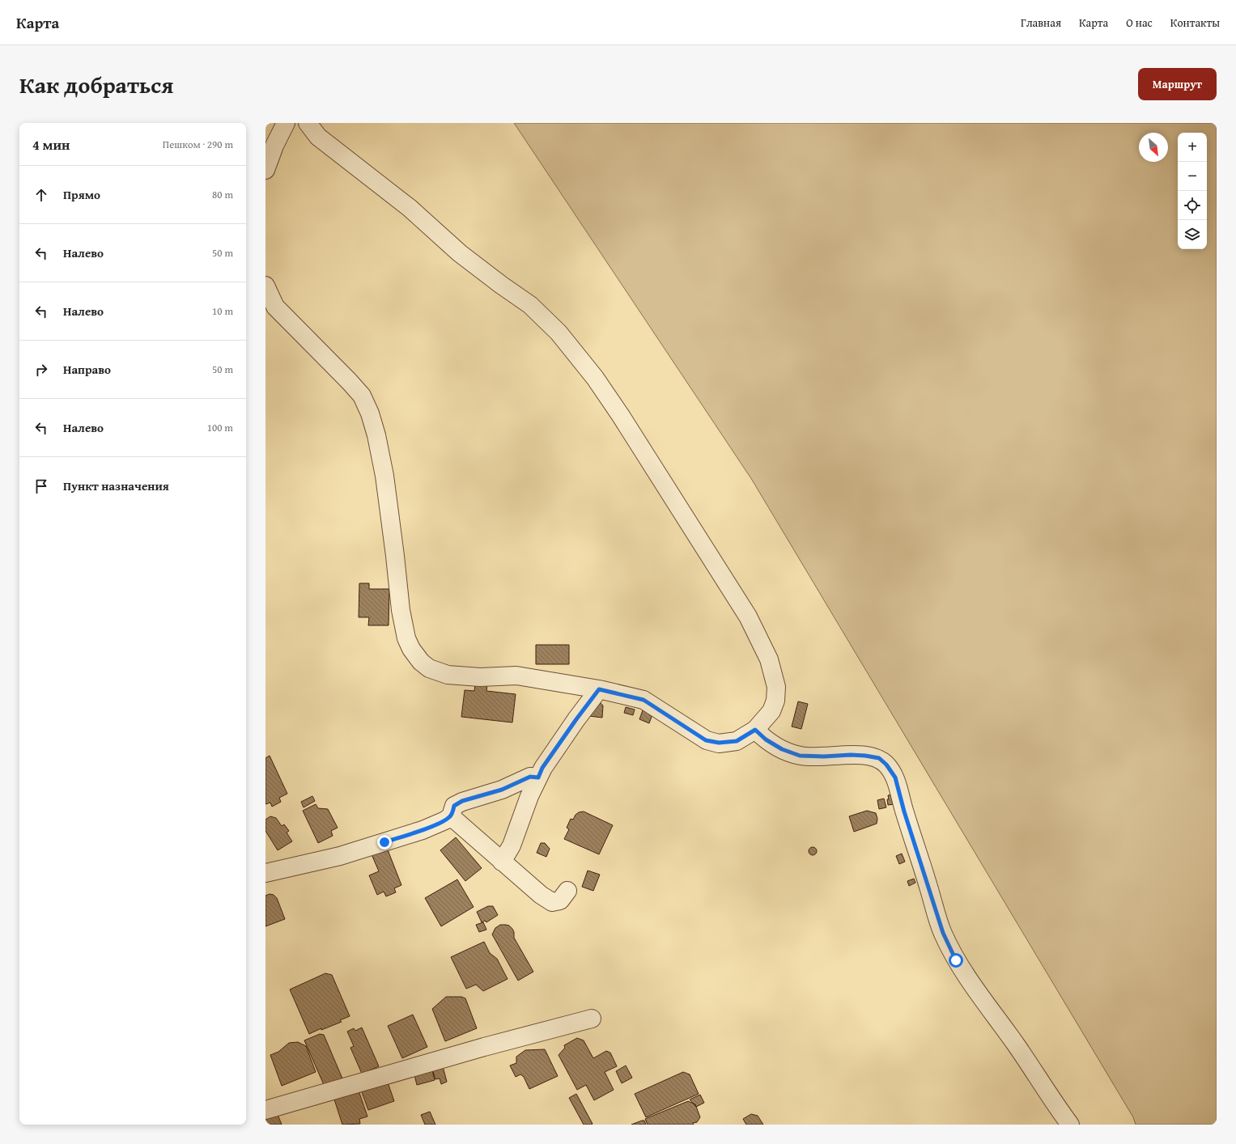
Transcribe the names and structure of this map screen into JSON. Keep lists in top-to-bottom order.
{
  "north": "bottom right",
  "page": {
    "header": "Карта",
    "nav": [
      "Главная",
      "Карта",
      "О нас",
      "Контакты"
    ],
    "title": "Как добраться",
    "buttons": "Маршрут",
    "heading": ["4 мин", "Пешком · 290 m"],
    "map_buttons": ["+", "−"],
    "list": [
      ["Прямо", "80 m"],
      ["Налево", "50 m"],
      ["Налево", "10 m"],
      ["Направо", "50 m"],
      ["Налево", "100 m"],
      "Пункт назначения"
    ]
  }
}
